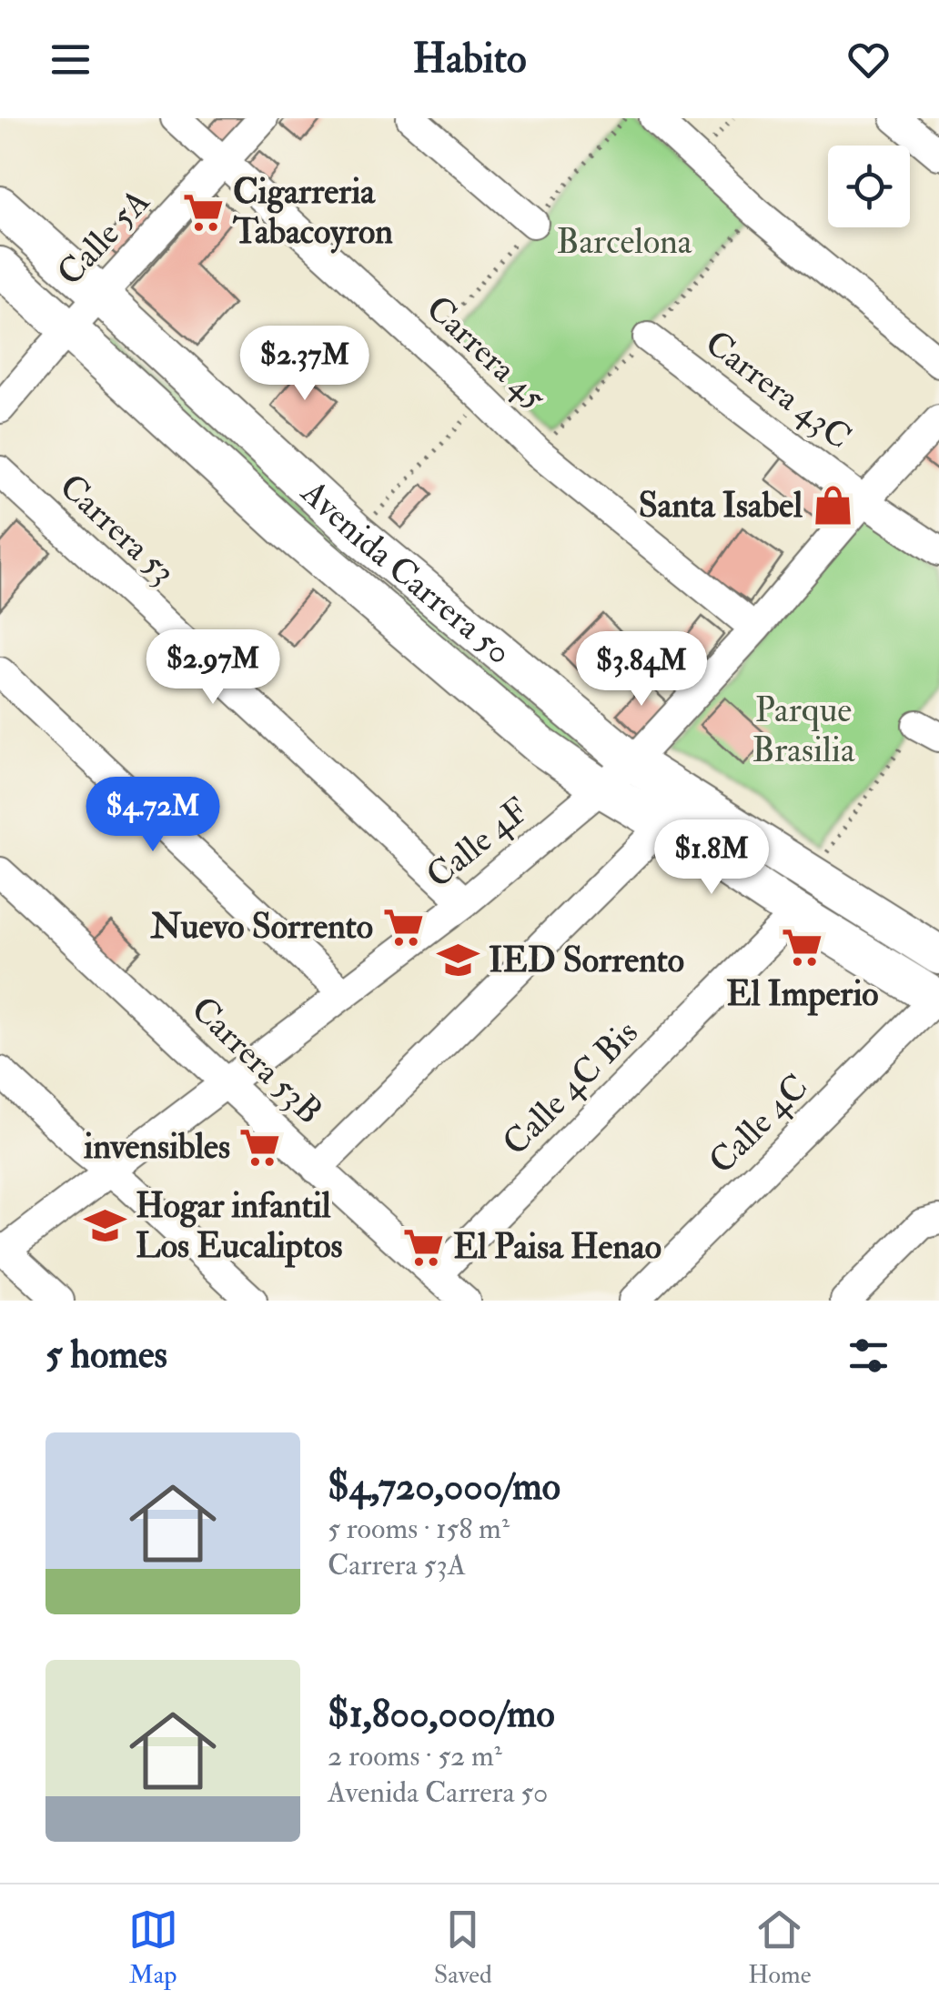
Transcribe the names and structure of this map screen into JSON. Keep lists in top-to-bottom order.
{
  "streets": {
    "main road": ["Avenida Carrera 50"],
    "street": [
      "Calle 5A",
      "Carrera 45",
      "Carrera 43C",
      "Carrera 53",
      "Calle 4F",
      "Carrera 53B",
      "Calle 4C Bis",
      "Calle 4C"
    ]
  },
  "crossings": [
    ["Calle 5A", "Carrera 45"],
    ["Calle 5A", "Avenida Carrera 50"],
    ["Carrera 45", "Calle 4F"],
    ["Carrera 43C", "Calle 4F"],
    ["Carrera 53", "Calle 4F"],
    ["Avenida Carrera 50", "Calle 4F"],
    ["Avenida Carrera 50", "Calle 4C Bis"],
    ["Avenida Carrera 50", "Calle 4C"],
    ["Calle 4F", "Carrera 53B"],
    ["Carrera 53B", "Calle 4C Bis"]
  ],
  "parks": ["Barcelona", "Parque Brasilia"],
  "places": {
    "supermarket": [
      "Cigarreria Tabacoyron",
      "Nuevo Sorrento",
      "El Imperio",
      "invensibles",
      "El Paisa Henao"
    ],
    "shop": ["Santa Isabel"],
    "school or university": ["IED Sorrento", "Hogar infantil Los Eucaliptos"]
  },
  "page": {
    "header": "Habito",
    "price": [
      "$2.37M",
      "$2.97M",
      "$3.84M",
      "$4.72M",
      "$1.8M"
    ],
    "heading": "5 homes",
    "list": [
      {
        "name": "$4,720,000/mo",
        "note": "5 rooms · 158 m² · Carrera 53A"
      },
      {
        "name": "$1,800,000/mo",
        "note": "2 rooms · 52 m² · Avenida Carrera 50"
      }
    ],
    "tabs": ["Map", "Saved", "Home"]
  }
}
